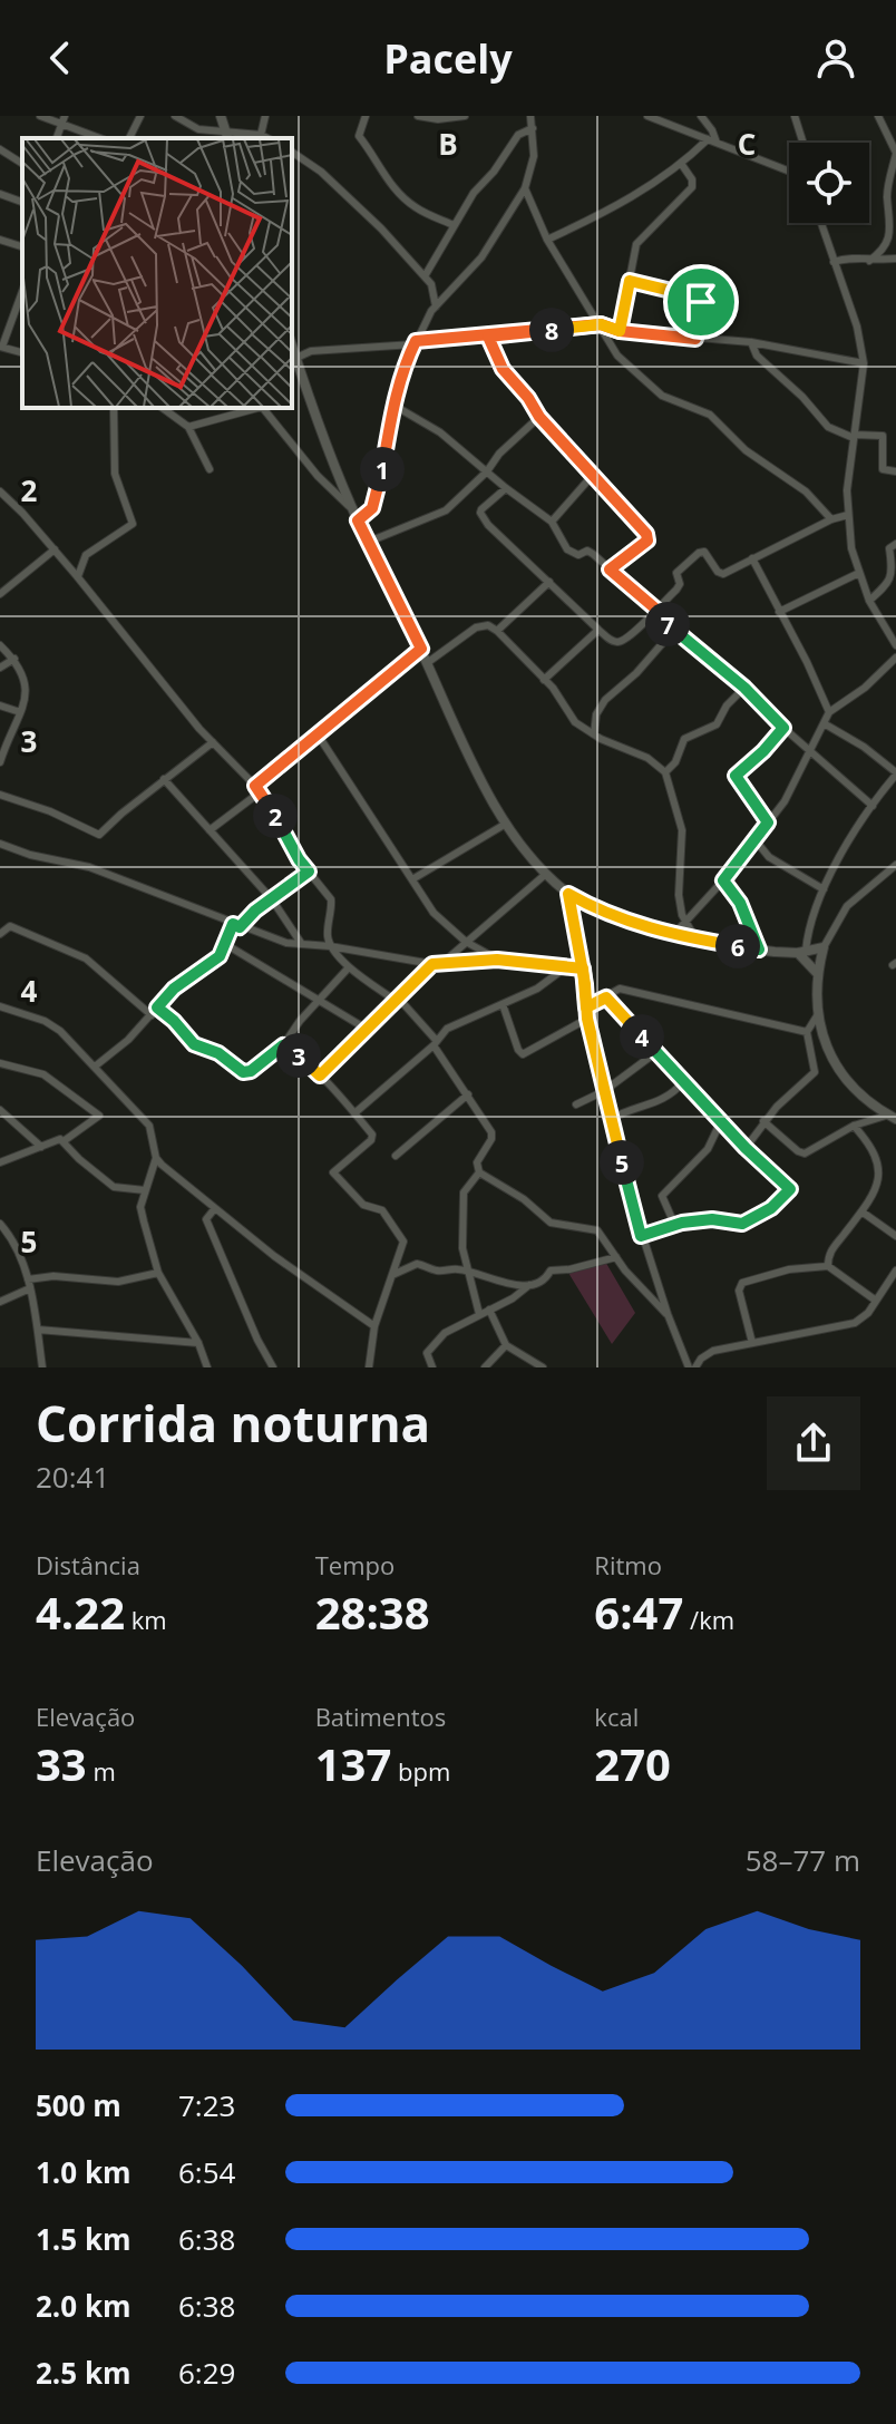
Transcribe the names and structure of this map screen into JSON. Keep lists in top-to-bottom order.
{
  "page": {
    "header": "Pacely",
    "pins": [
      "8",
      "1",
      "7",
      "2",
      "6",
      "4",
      "3",
      "5"
    ],
    "heading": ["Corrida noturna", "20:41"],
    "stats": [
      ["Distância", "4.22 km"],
      ["Tempo", "28:38"],
      ["Ritmo", "6:47 /km"],
      ["Elevação", "33 m"],
      ["Batimentos", "137 bpm"],
      ["kcal", "270"]
    ],
    "chart": ["Elevação", "58–77 m"],
    "list": [
      {
        "name": "500 m",
        "note": "7:23"
      },
      {
        "name": "1.0 km",
        "note": "6:54"
      },
      {
        "name": "1.5 km",
        "note": "6:38"
      },
      {
        "name": "2.0 km",
        "note": "6:38"
      },
      {
        "name": "2.5 km",
        "note": "6:29"
      }
    ]
  },
  "grid": {
    "columns": ["B", "C"],
    "rows": [
      "2",
      "3",
      "4",
      "5"
    ]
  }
}
